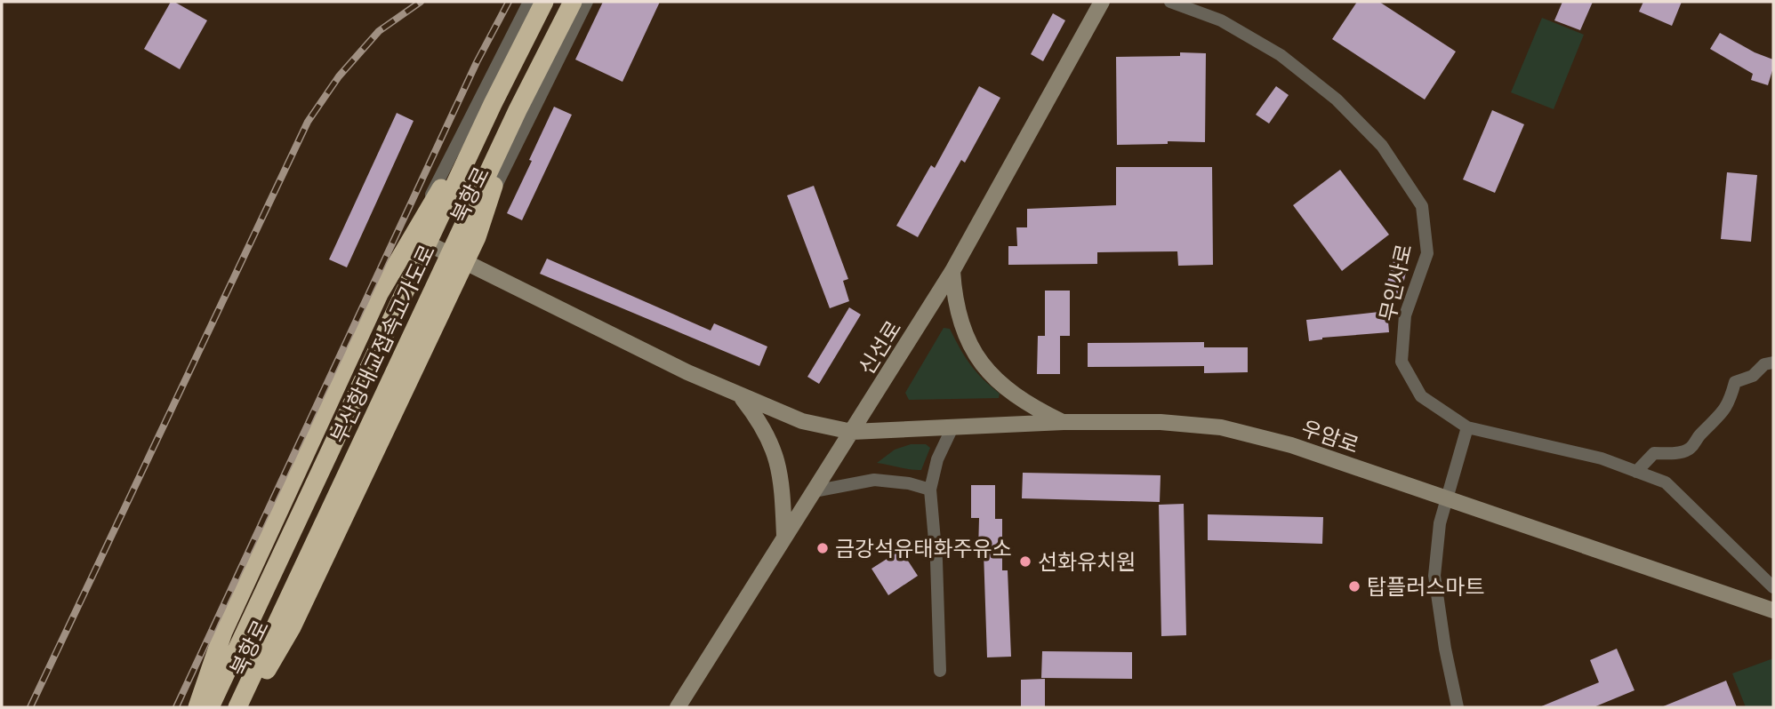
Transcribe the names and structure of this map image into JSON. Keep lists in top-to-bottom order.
{
  "streets": {
    "highway": ["부산항대교접속고가도로"],
    "main road": ["신선로", "우암로"],
    "street": ["북항로", "무인사로"]
  },
  "crossings": [
    ["북항로", "우암로"],
    ["신선로", "우암로"]
  ],
  "places": ["금강석유태화주유소", "선화유치원", "탑플러스마트"]
}
